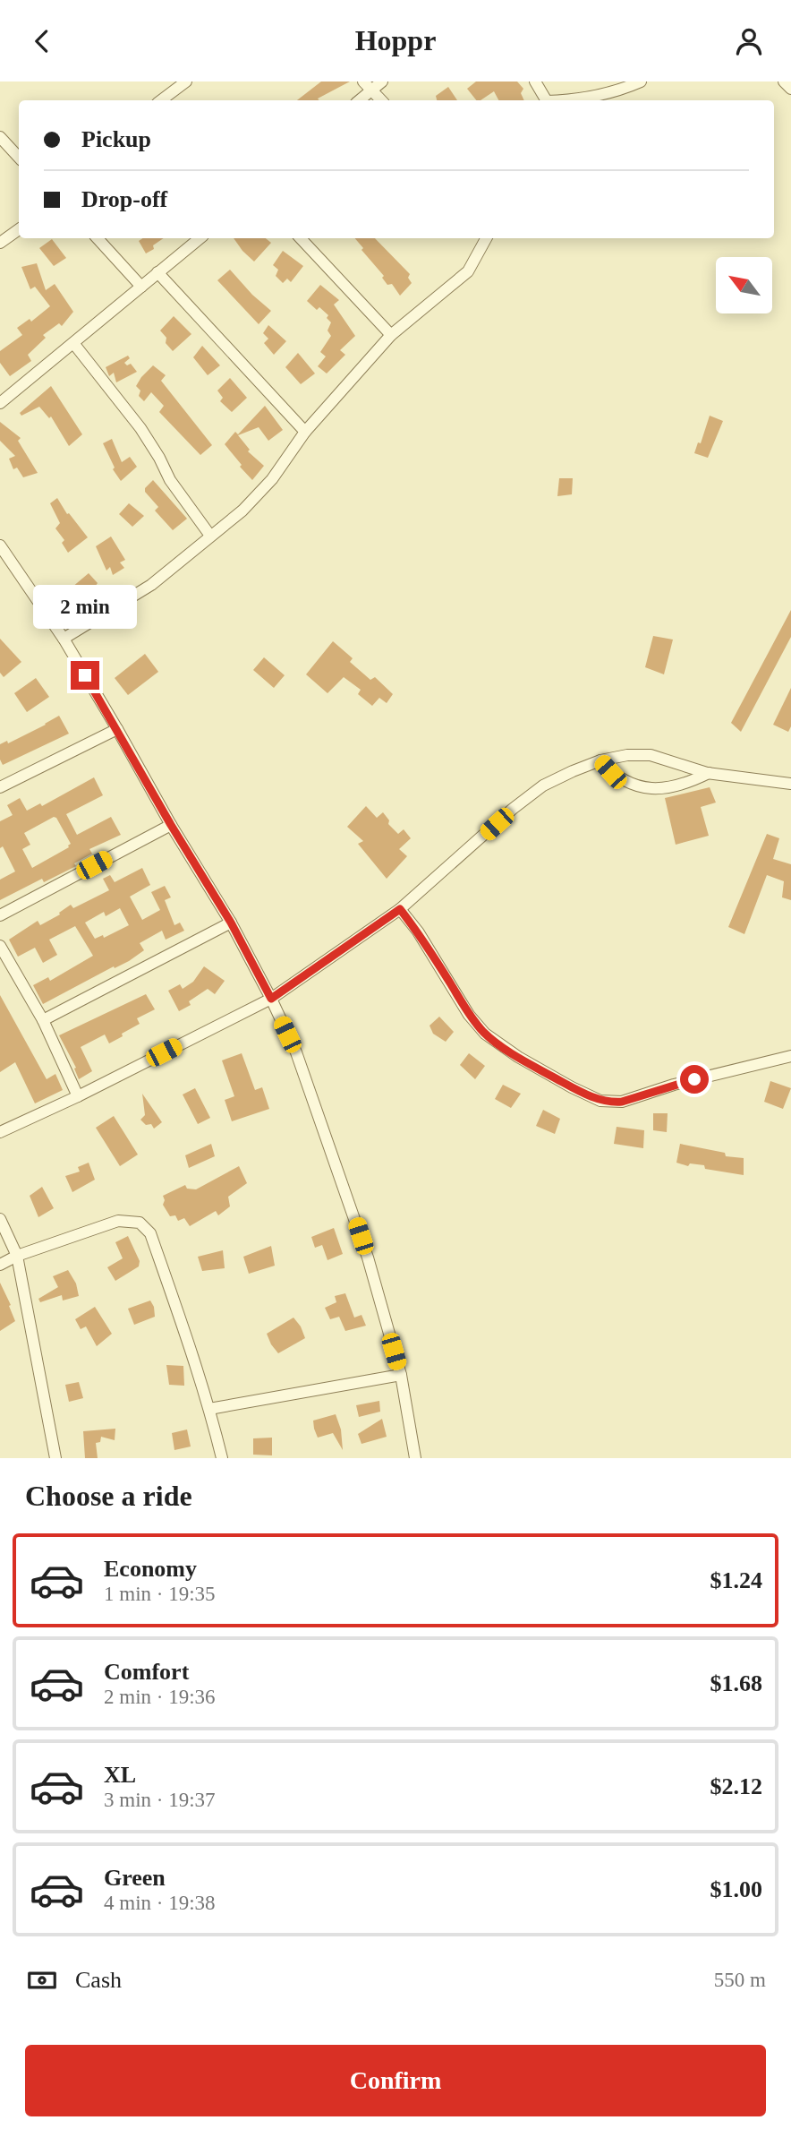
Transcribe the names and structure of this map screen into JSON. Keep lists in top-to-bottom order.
{
  "north": "top left",
  "page": {
    "header": "Hoppr",
    "banner": ["Pickup", "Drop-off"],
    "bubble": "2 min",
    "heading": "Choose a ride",
    "list": [
      {
        "name": "Economy",
        "note": "1 min · 19:35",
        "value": "$1.24"
      },
      {
        "name": "Comfort",
        "note": "2 min · 19:36",
        "value": "$1.68"
      },
      {
        "name": "XL",
        "note": "3 min · 19:37",
        "value": "$2.12"
      },
      {
        "name": "Green",
        "note": "4 min · 19:38",
        "value": "$1.00"
      }
    ],
    "pay": ["Cash", "550 m"],
    "buttons": "Confirm"
  }
}
